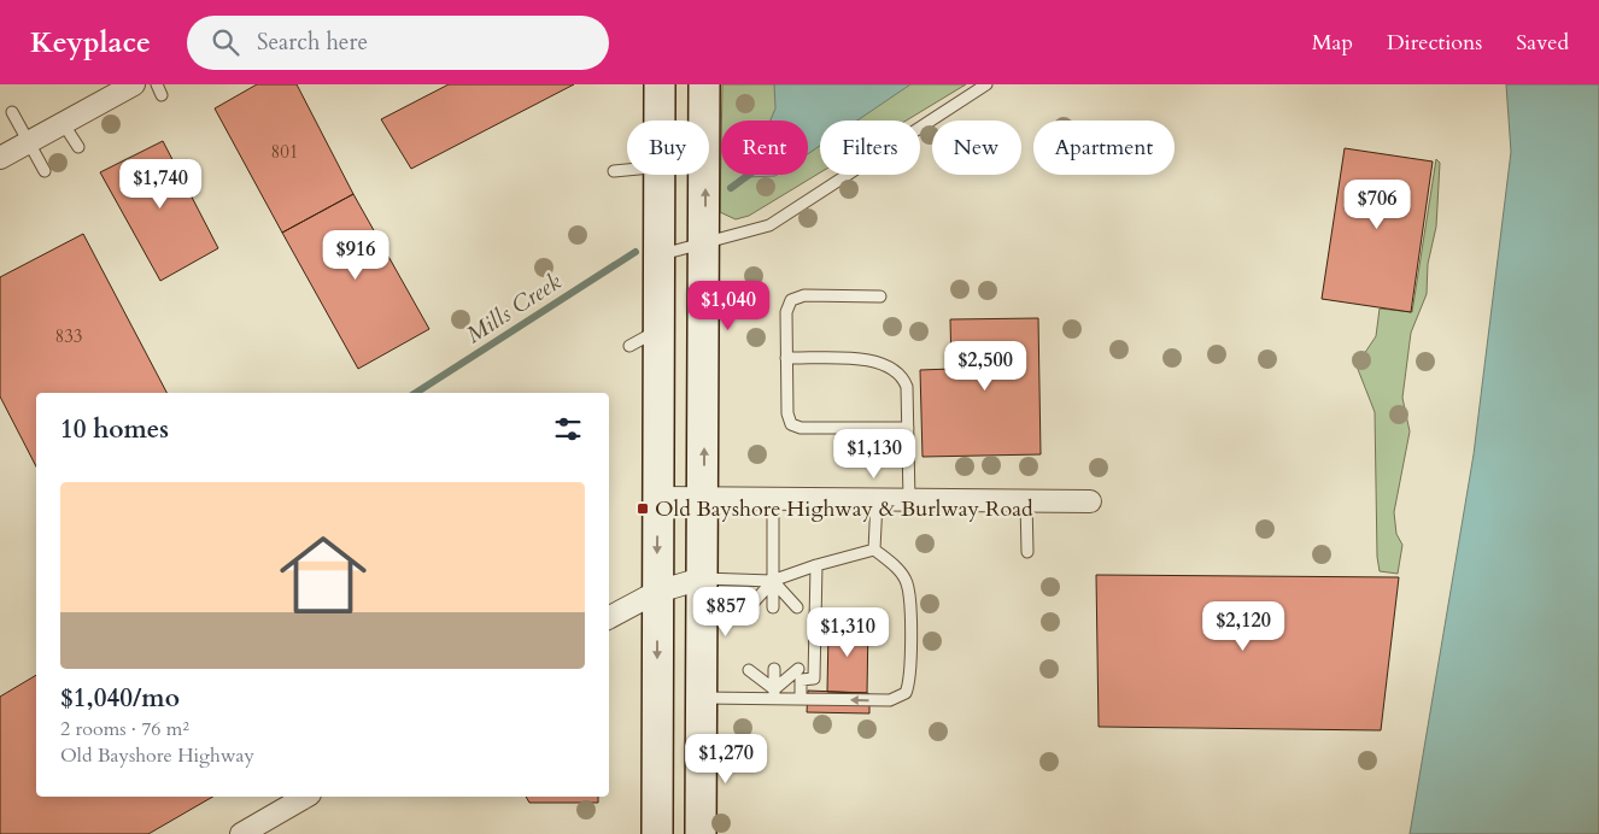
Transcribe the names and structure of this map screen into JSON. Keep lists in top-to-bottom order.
{
  "water": ["Mills Creek"],
  "places": {
    "transit": ["Old Bayshore Highway & Burlway Road"]
  },
  "house_numbers": ["801", "833"],
  "page": {
    "header": "Keyplace",
    "search": "Search here",
    "nav": ["Map", "Directions", "Saved"],
    "chip": [
      "Buy",
      "Rent",
      "Filters",
      "New",
      "Apartment"
    ],
    "price": [
      "$1,740",
      "$706",
      "$916",
      "$1,040",
      "$2,500",
      "$1,130",
      "$857",
      "$2,120",
      "$1,310",
      "$1,270"
    ],
    "heading": "10 homes",
    "list": [
      {
        "name": "$1,040/mo",
        "note": "2 rooms · 76 m² · Old Bayshore Highway"
      }
    ]
  }
}
